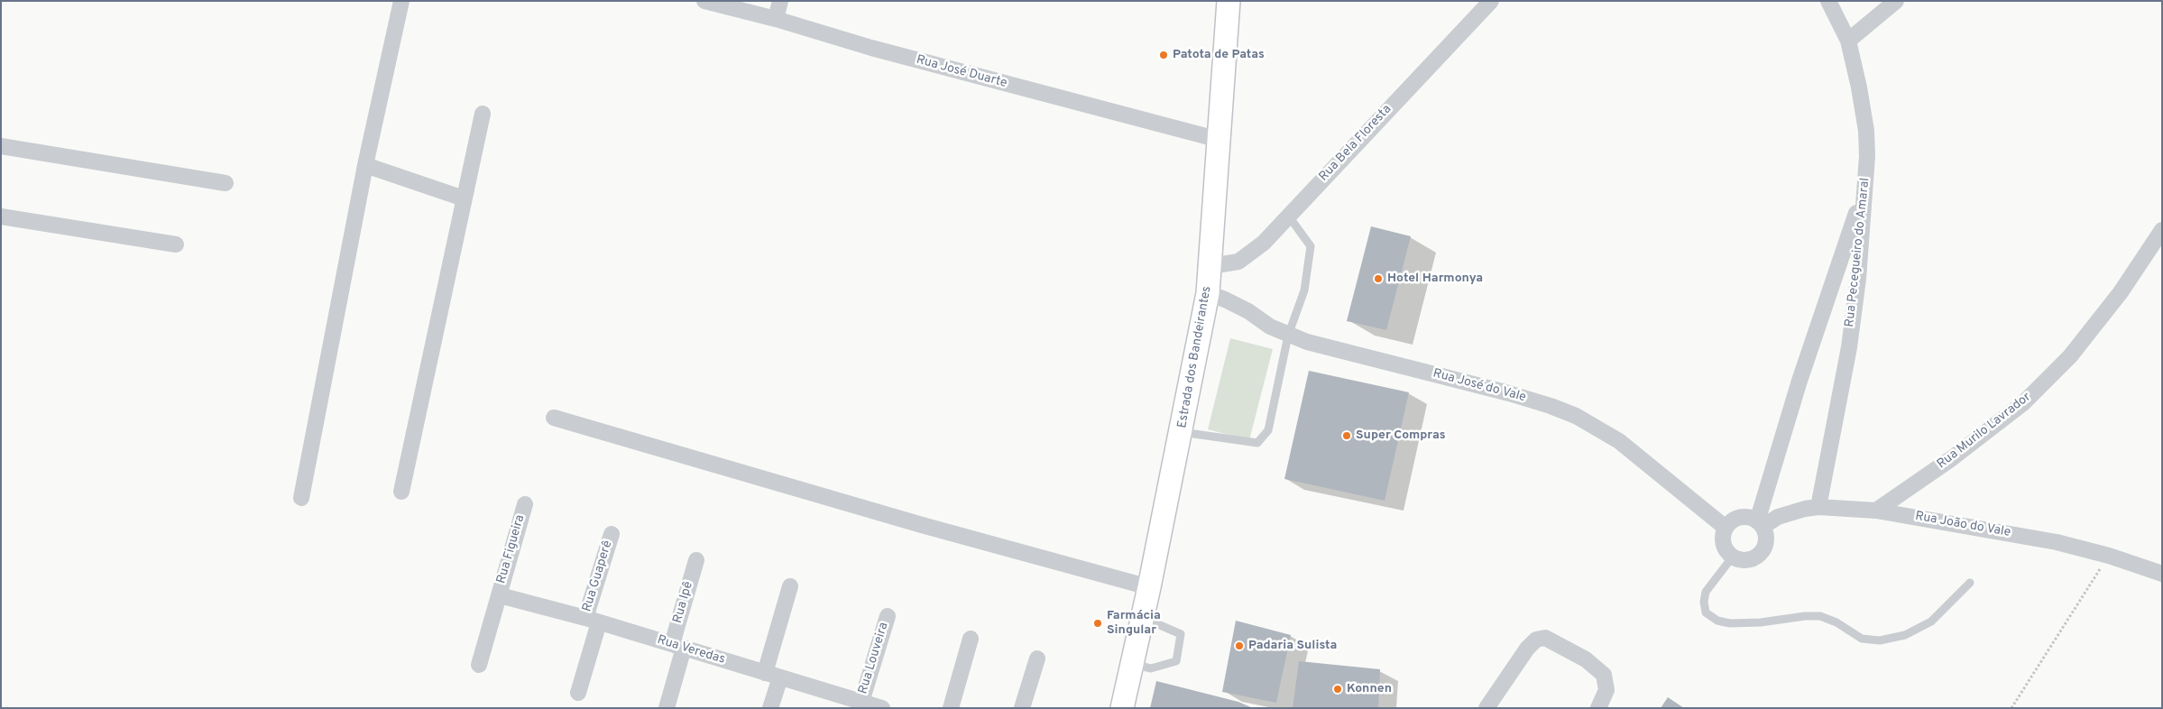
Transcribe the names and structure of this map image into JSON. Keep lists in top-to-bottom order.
{
  "streets": {
    "main road": ["Estrada dos Bandeirantes"],
    "street": [
      "Rua José Duarte",
      "Rua Bela Floresta",
      "Rua Pecegueiro do Amaral",
      "Rua José do Vale",
      "Rua Murilo Lavrador",
      "Rua João do Vale",
      "Rua Figueira",
      "Rua Guaperê",
      "Rua Ipê",
      "Rua Veredas",
      "Rua Louveira"
    ]
  },
  "crossings": [
    ["Rua José Duarte", "Estrada dos Bandeirantes"],
    ["Rua Bela Floresta", "Estrada dos Bandeirantes"],
    ["Rua Pecegueiro do Amaral", "Rua João do Vale"],
    ["Estrada dos Bandeirantes", "Rua José do Vale"],
    ["Rua José do Vale", "Rua João do Vale"],
    ["Rua Murilo Lavrador", "Rua João do Vale"],
    ["Rua Figueira", "Rua Veredas"],
    ["Rua Guaperê", "Rua Veredas"],
    ["Rua Ipê", "Rua Veredas"],
    ["Rua Veredas", "Rua Louveira"]
  ],
  "places": [
    "Patota de Patas",
    "Hotel Harmonya",
    "Super Compras",
    "Farmácia Singular",
    "Padaria Sulista",
    "Konnen"
  ]
}
